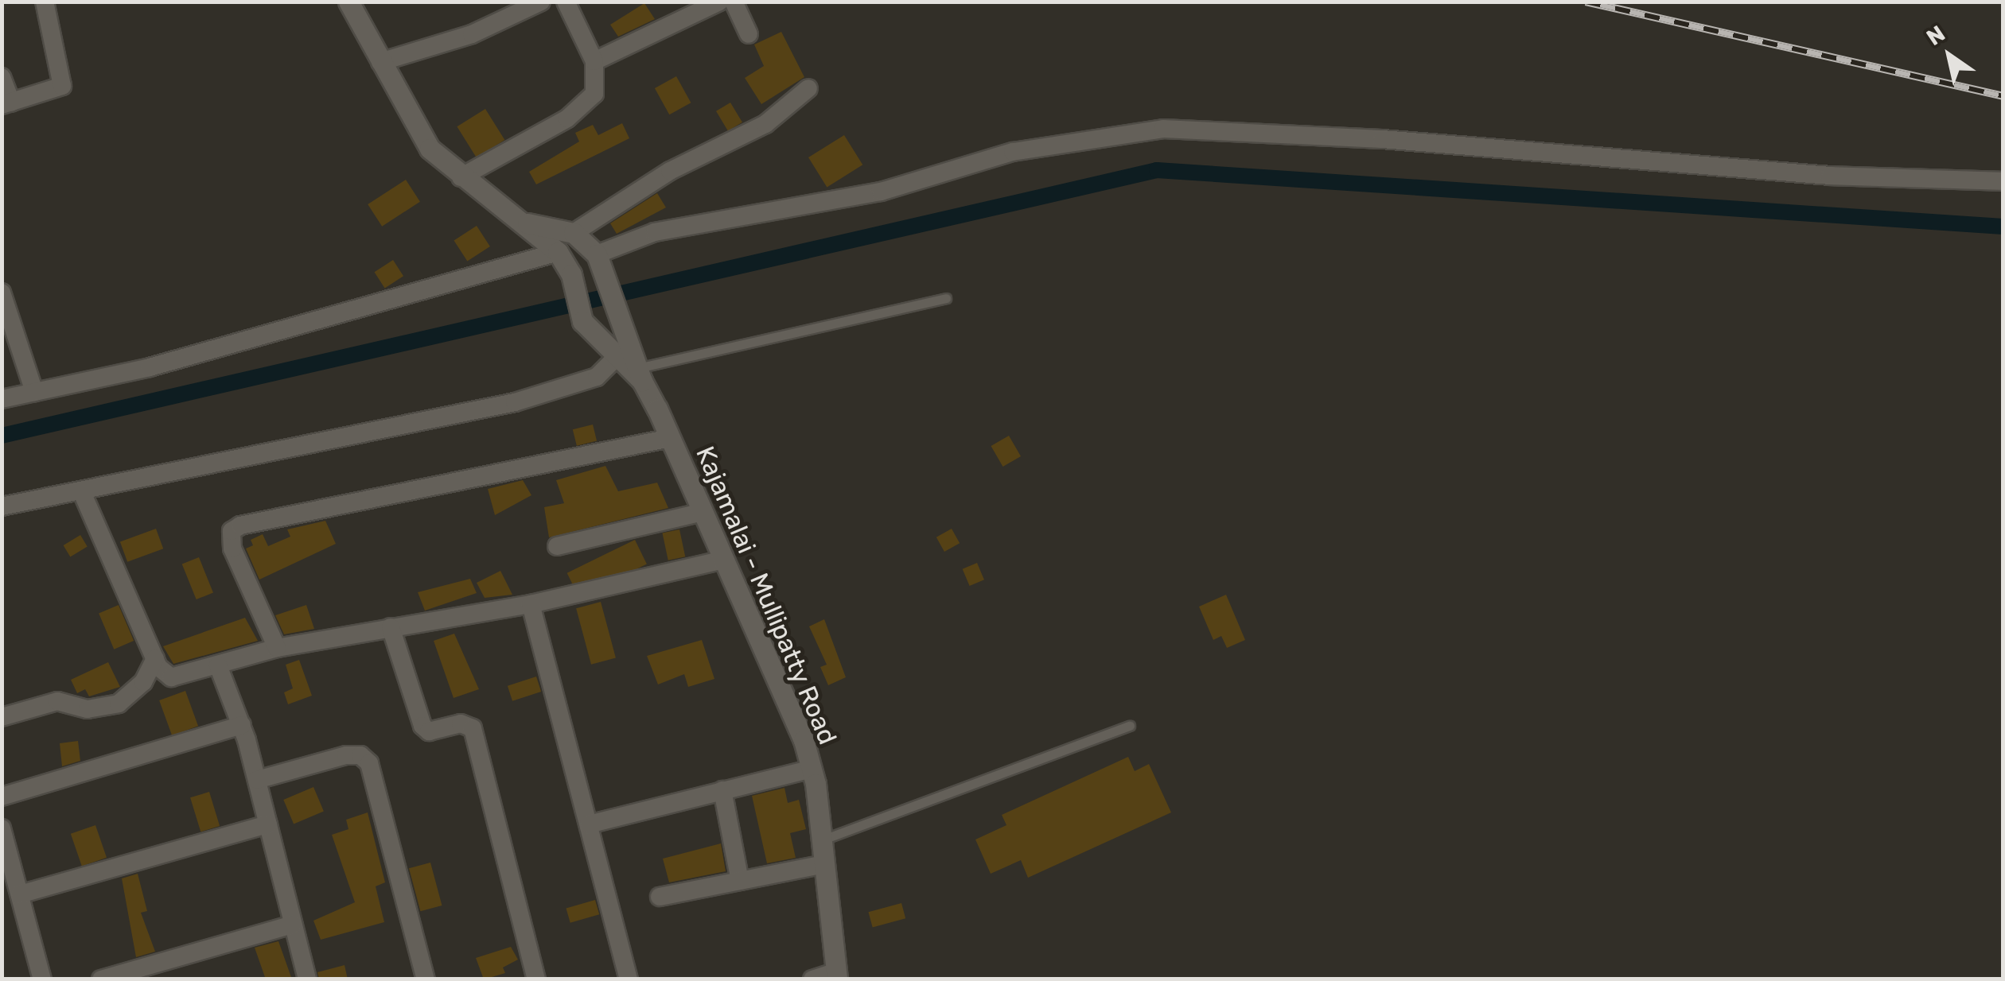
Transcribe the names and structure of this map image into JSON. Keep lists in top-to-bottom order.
{
  "streets": {
    "main road": ["Kajamalai - Mullipatty Road"]
  },
  "north": "top left"
}
